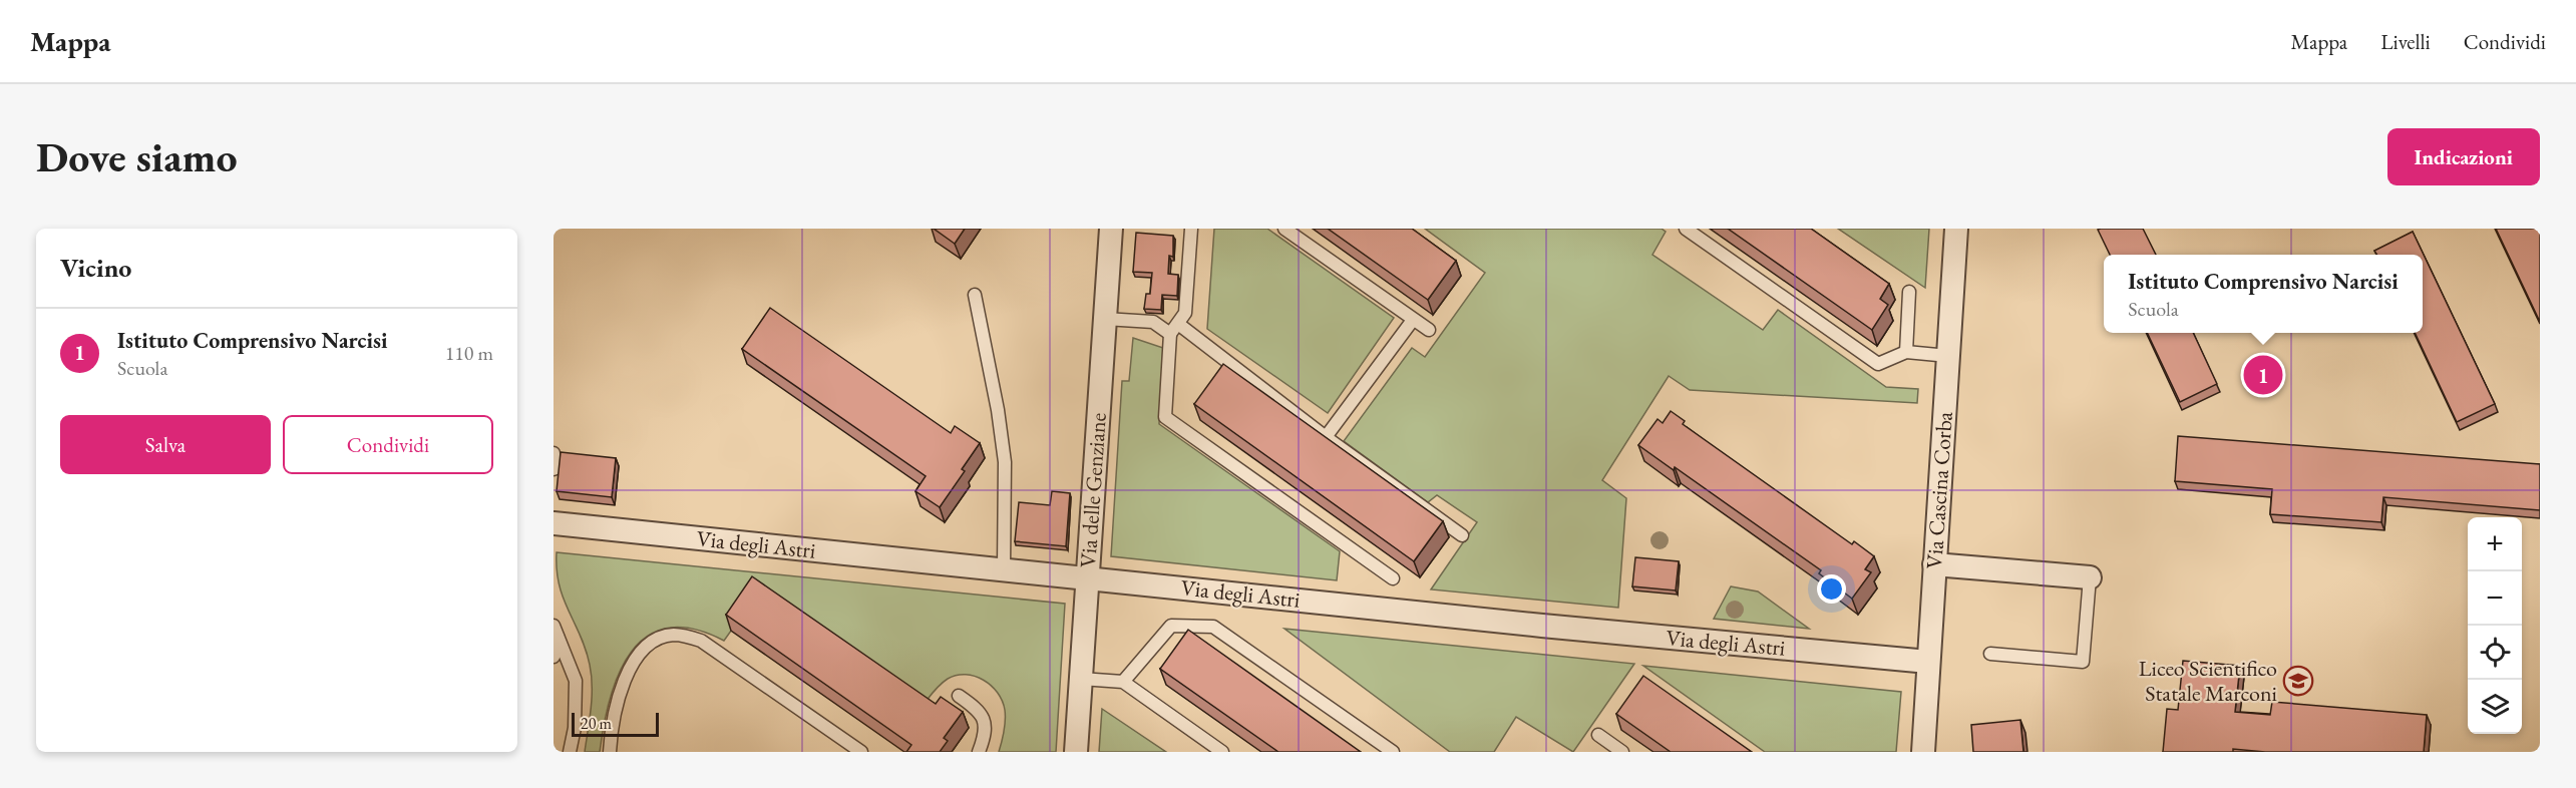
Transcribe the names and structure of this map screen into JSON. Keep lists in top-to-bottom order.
{
  "streets": {
    "street": ["Via delle Genziane", "Via Cascina Corba", "Via degli Astri"]
  },
  "crossings": [
    ["Via delle Genziane", "Via degli Astri"],
    ["Via Cascina Corba", "Via degli Astri"]
  ],
  "places": {
    "school or university": ["Liceo Scientifico Statale Marconi"]
  },
  "scale_bar": "20 m",
  "page": {
    "header": "Mappa",
    "nav": ["Mappa", "Livelli", "Condividi"],
    "buttons": [
      "Indicazioni",
      ["Salva", "Condividi"]
    ],
    "title": "Dove siamo",
    "heading": "Vicino",
    "popup": ["Istituto Comprensivo Narcisi", "Scuola"],
    "list": [
      {
        "mark": "1",
        "name": "Istituto Comprensivo Narcisi",
        "note": "Scuola",
        "value": "110 m"
      }
    ],
    "pins": "1",
    "map_buttons": ["+", "−"],
    "scale": "20 m"
  }
}
